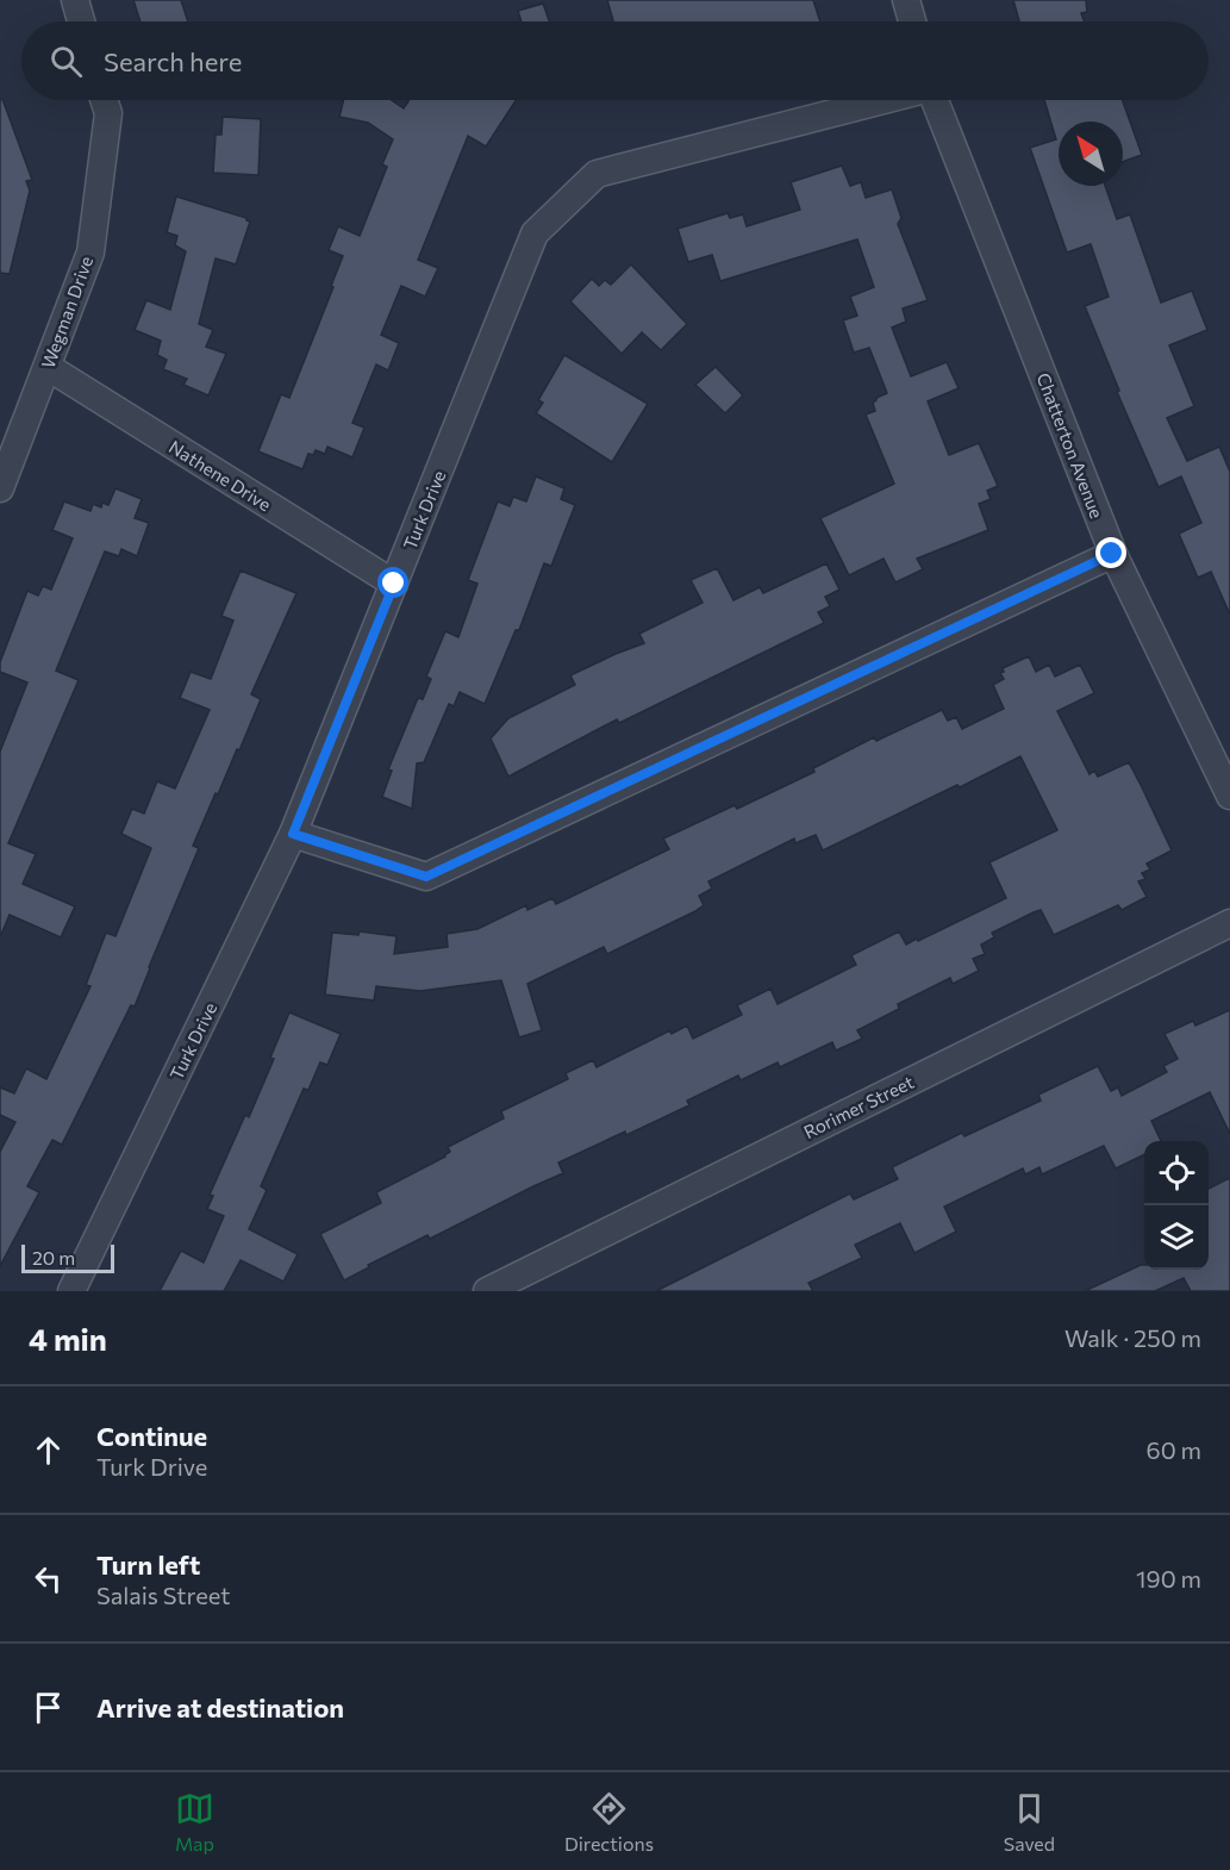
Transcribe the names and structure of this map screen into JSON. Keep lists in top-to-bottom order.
{
  "streets": {
    "street": [
      "Wegman Drive",
      "Chatterton Avenue",
      "Nathene Drive",
      "Turk Drive",
      "Rorimer Street"
    ]
  },
  "crossings": [
    ["Wegman Drive", "Nathene Drive"],
    ["Nathene Drive", "Turk Drive"]
  ],
  "scale_bar": "20 m",
  "north": "top left",
  "page": {
    "search": "Search here",
    "scale": "20 m",
    "heading": ["4 min", "Walk · 250 m"],
    "list": [
      ["Continue", "Turk Drive", "60 m"],
      ["Turn left", "Salais Street", "190 m"],
      "Arrive at destination"
    ],
    "nav": ["Map", "Directions", "Saved"]
  }
}
